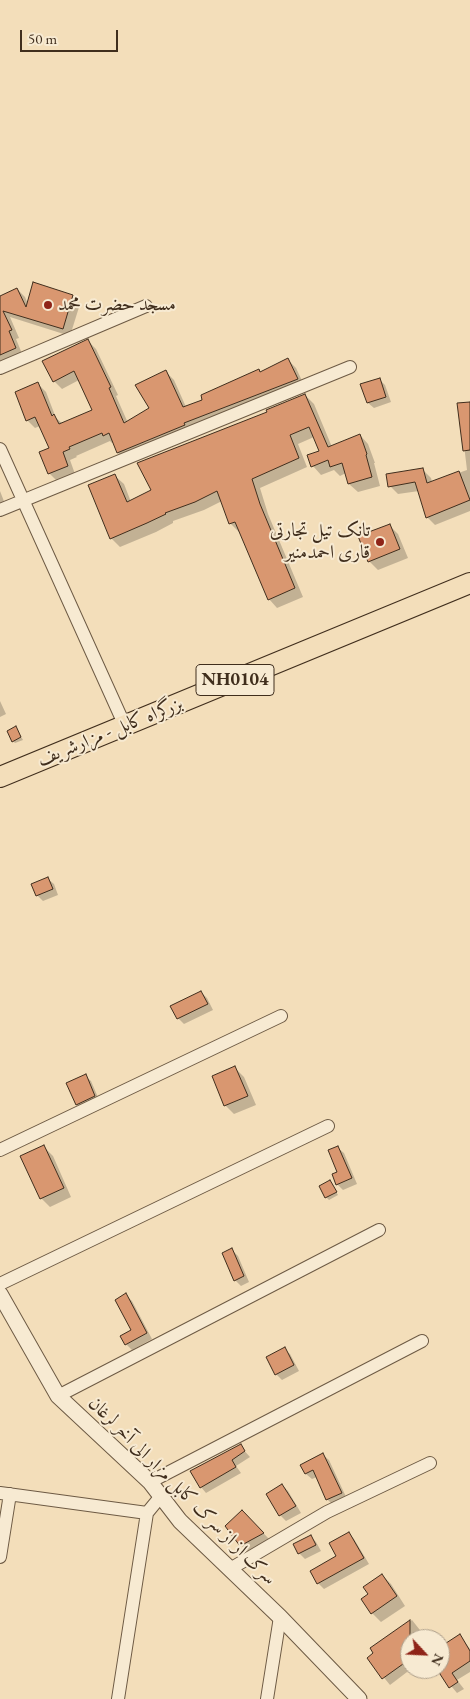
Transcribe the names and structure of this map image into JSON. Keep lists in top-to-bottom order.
{
  "streets": {
    "highway": ["NH0104", "بزرگراه کابل - مزارشریف"],
    "street": ["سرک از از سرک کابل مزار الی آخر لرغان"]
  },
  "places": ["مسجد حضرت محمد", "تانک تیل تجارتی قاری احمدمنیر"],
  "scale_bar": "50 m",
  "north": "bottom right"
}
